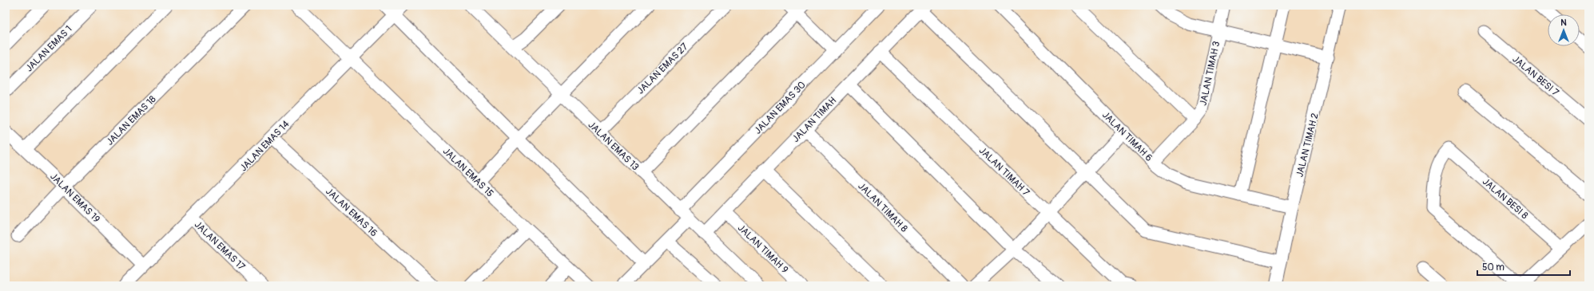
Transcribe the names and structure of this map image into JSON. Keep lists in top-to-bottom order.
{
  "streets": {
    "street": [
      "JALAN EMAS 1",
      "JALAN EMAS 27",
      "JALAN TIMAH 3",
      "JALAN BESI 7",
      "JALAN EMAS 30",
      "JALAN TIMAH",
      "JALAN EMAS 18",
      "JALAN TIMAH 6",
      "JALAN TIMAH 2",
      "JALAN EMAS 14",
      "JALAN EMAS 13",
      "JALAN TIMAH 7",
      "JALAN EMAS 15",
      "JALAN EMAS 19",
      "JALAN BESI 8",
      "JALAN TIMAH 8",
      "JALAN EMAS 16",
      "JALAN EMAS 17",
      "JALAN TIMAH 9"
    ]
  },
  "crossings": [
    ["JALAN EMAS 27", "JALAN EMAS 13"],
    ["JALAN TIMAH 3", "JALAN TIMAH 6"],
    ["JALAN EMAS 30", "JALAN EMAS 13"],
    ["JALAN TIMAH", "JALAN EMAS 13"],
    ["JALAN TIMAH", "JALAN TIMAH 7"],
    ["JALAN TIMAH", "JALAN TIMAH 8"],
    ["JALAN TIMAH", "JALAN TIMAH 9"],
    ["JALAN EMAS 18", "JALAN EMAS 19"],
    ["JALAN TIMAH 6", "JALAN TIMAH 2"],
    ["JALAN EMAS 14", "JALAN EMAS 15"],
    ["JALAN EMAS 14", "JALAN EMAS 19"],
    ["JALAN EMAS 14", "JALAN EMAS 16"],
    ["JALAN EMAS 14", "JALAN EMAS 17"]
  ],
  "scale_bar": "50 m",
  "north": "top"
}
